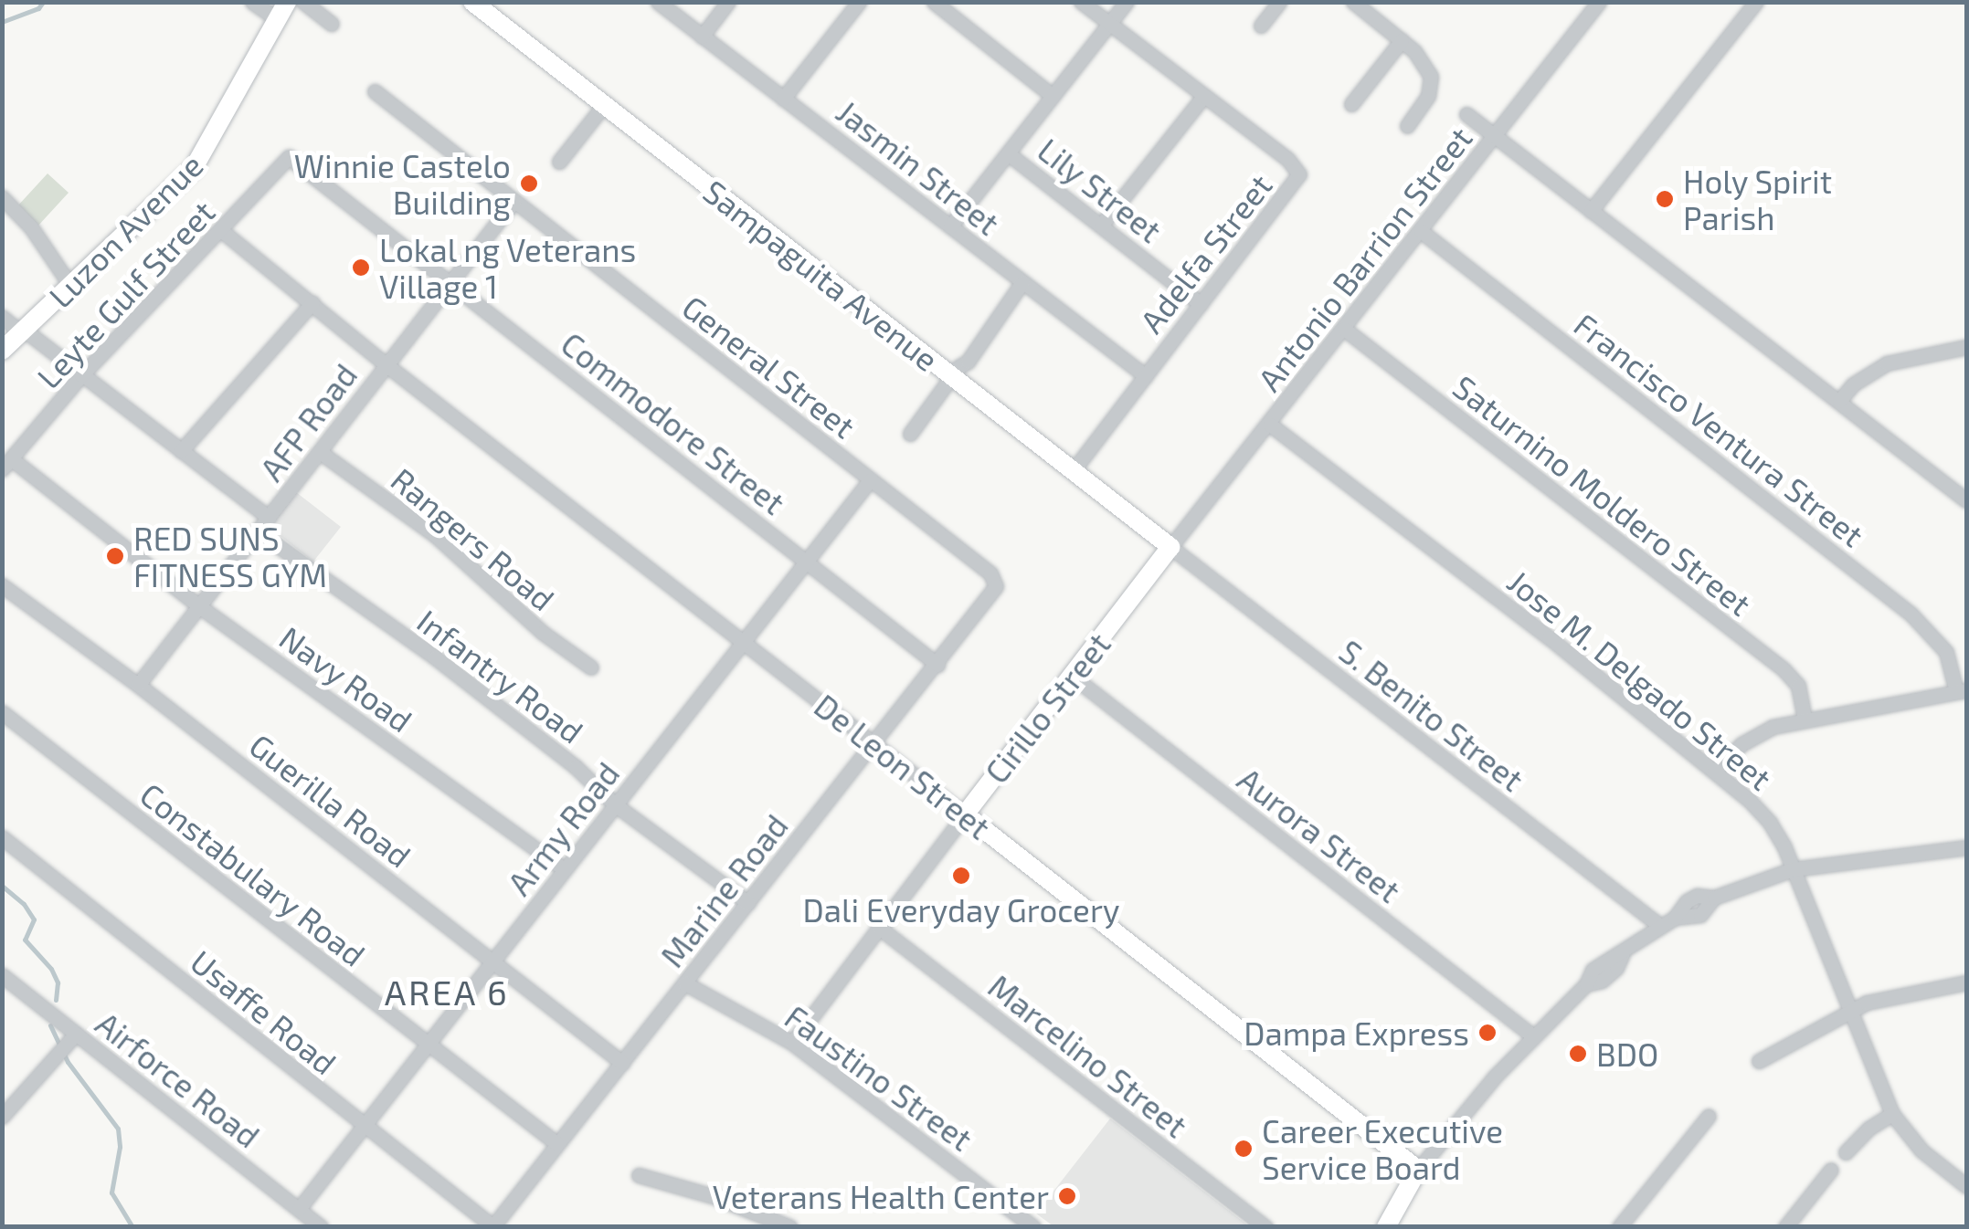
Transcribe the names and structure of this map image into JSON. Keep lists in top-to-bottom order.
{
  "streets": {
    "main road": [
      "Luzon Avenue",
      "Sampaguita Avenue",
      "Cirillo Street",
      "De Leon Street"
    ],
    "street": [
      "Jasmin Street",
      "Lily Street",
      "Adelfa Street",
      "Antonio Barrion Street",
      "Leyte Gulf Street",
      "General Street",
      "AFP Road",
      "Commodore Street",
      "Francisco Ventura Street",
      "Saturnino Moldero Street",
      "Rangers Road",
      "Infantry Road",
      "Navy Road",
      "Jose M. Delgado Street",
      "S. Benito Street",
      "Guerilla Road",
      "Army Road",
      "Aurora Street",
      "Constabulary Road",
      "Marine Road",
      "Usaffe Road",
      "Marcelino Street",
      "Faustino Street",
      "Airforce Road"
    ]
  },
  "crossings": [
    ["Jasmin Street", "Adelfa Street"],
    ["Lily Street", "Adelfa Street"],
    ["Adelfa Street", "Sampaguita Avenue"],
    ["Antonio Barrion Street", "Sampaguita Avenue"],
    ["Antonio Barrion Street", "Francisco Ventura Street"],
    ["Antonio Barrion Street", "Saturnino Moldero Street"],
    ["Antonio Barrion Street", "Jose M. Delgado Street"],
    ["Antonio Barrion Street", "Cirillo Street"],
    ["Antonio Barrion Street", "S. Benito Street"],
    ["Sampaguita Avenue", "Cirillo Street"],
    ["Sampaguita Avenue", "S. Benito Street"],
    ["Leyte Gulf Street", "Commodore Street"],
    ["Leyte Gulf Street", "Navy Road"],
    ["Leyte Gulf Street", "De Leon Street"],
    ["General Street", "AFP Road"],
    ["General Street", "Army Road"],
    ["General Street", "Marine Road"],
    ["AFP Road", "Commodore Street"],
    ["AFP Road", "Rangers Road"],
    ["AFP Road", "Infantry Road"],
    ["AFP Road", "Navy Road"],
    ["AFP Road", "De Leon Street"],
    ["AFP Road", "Guerilla Road"],
    ["Commodore Street", "Army Road"],
    ["Commodore Street", "Marine Road"],
    ["Infantry Road", "Army Road"],
    ["Infantry Road", "Marine Road"],
    ["Navy Road", "Army Road"],
    ["Cirillo Street", "S. Benito Street"],
    ["Cirillo Street", "De Leon Street"],
    ["Cirillo Street", "Aurora Street"],
    ["Cirillo Street", "Marcelino Street"],
    ["Cirillo Street", "Faustino Street"],
    ["De Leon Street", "Army Road"],
    ["De Leon Street", "Marine Road"],
    ["Guerilla Road", "Army Road"],
    ["Guerilla Road", "Marine Road"],
    ["Army Road", "Constabulary Road"],
    ["Army Road", "Usaffe Road"],
    ["Army Road", "Airforce Road"],
    ["Constabulary Road", "Marine Road"],
    ["Marine Road", "Usaffe Road"],
    ["Marine Road", "Faustino Street"]
  ],
  "districts": ["AREA 6"],
  "places": [
    "Winnie Castelo Building",
    "Holy Spirit Parish",
    "Lokal ng Veterans Village 1",
    "RED SUNS FITNESS GYM",
    "Dali Everyday Grocery",
    "Dampa Express",
    "BDO",
    "Career Executive Service Board",
    "Veterans Health Center"
  ]
}
